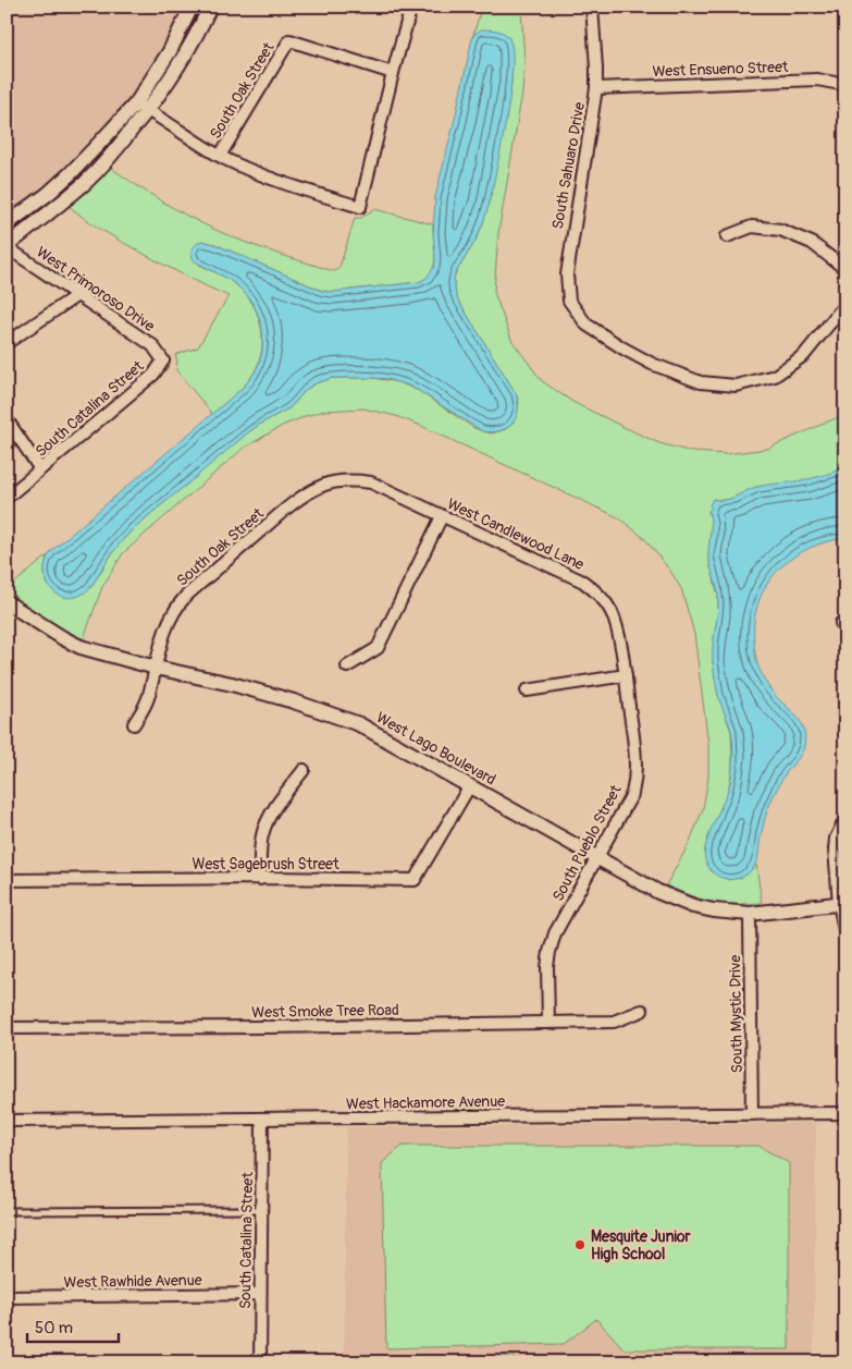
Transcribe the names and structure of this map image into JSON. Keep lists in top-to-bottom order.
{
  "streets": {
    "street": [
      "West Ensueno Street",
      "South Oak Street",
      "South Sahuaro Drive",
      "West Primoroso Drive",
      "South Catalina Street",
      "West Candlewood Lane",
      "West Lago Boulevard",
      "South Pueblo Street",
      "West Sagebrush Street",
      "West Smoke Tree Road",
      "South Mystic Drive",
      "West Hackamore Avenue",
      "West Rawhide Avenue"
    ]
  },
  "crossings": [
    ["West Ensueno Street", "South Sahuaro Drive"],
    ["South Oak Street", "West Candlewood Lane"],
    ["South Oak Street", "West Lago Boulevard"],
    ["West Primoroso Drive", "South Catalina Street"],
    ["South Catalina Street", "West Hackamore Avenue"],
    ["South Catalina Street", "West Rawhide Avenue"],
    ["West Candlewood Lane", "South Pueblo Street"],
    ["West Lago Boulevard", "South Pueblo Street"],
    ["West Lago Boulevard", "West Sagebrush Street"],
    ["West Lago Boulevard", "South Mystic Drive"],
    ["South Pueblo Street", "West Smoke Tree Road"],
    ["South Mystic Drive", "West Hackamore Avenue"]
  ],
  "places": ["Mesquite Junior High School"],
  "scale_bar": "50 m"
}
